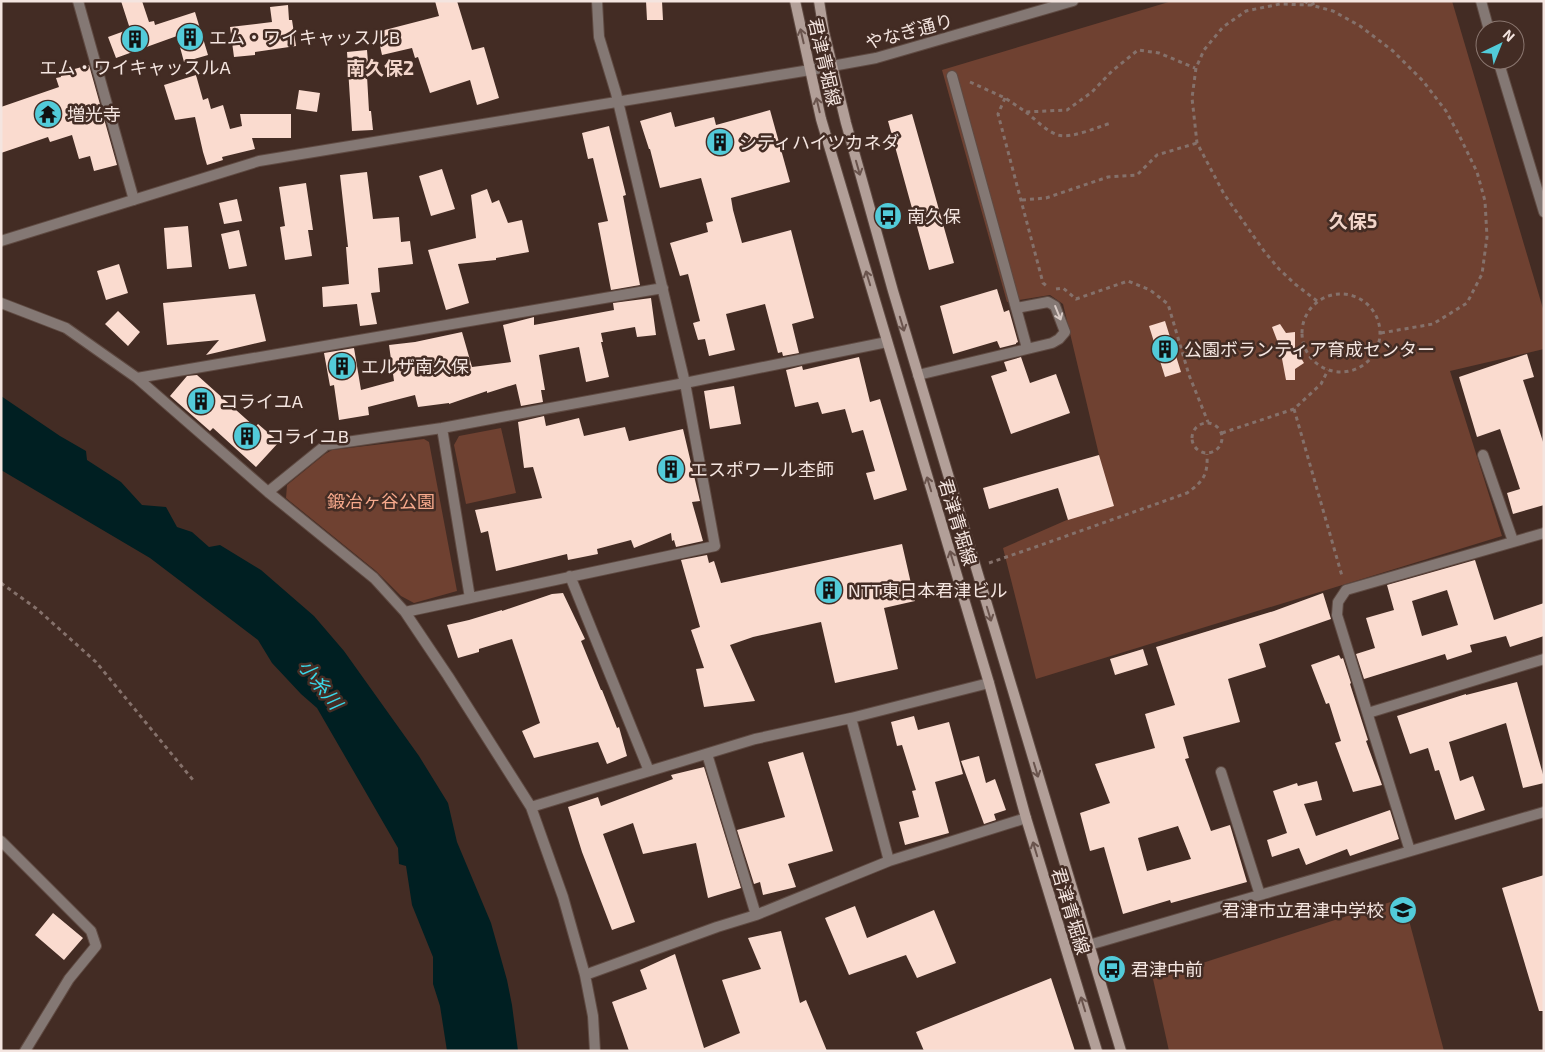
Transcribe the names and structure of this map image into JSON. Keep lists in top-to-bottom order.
{
  "streets": {
    "main road": ["君津青堀線"],
    "street": ["やなぎ通り"]
  },
  "crossings": [
    ["やなぎ通り", "君津青堀線"]
  ],
  "districts": ["南久保2", "久保5"],
  "water": ["小糸川"],
  "parks": ["鍛冶ヶ谷公園"],
  "places": {
    "building": [
      "エム・ワイキャッスルB",
      "エム・ワイキャッスルA",
      "シティハイツカネダ",
      "公園ボランティア育成センター",
      "エルザ南久保",
      "コライユA",
      "コライユB",
      "エスポワール杢師",
      "NTT東日本君津ビル"
    ],
    "temple": ["増光寺"],
    "bus stop": ["南久保", "君津中前"],
    "school or university": ["君津市立君津中学校"]
  },
  "north": "top right"
}
